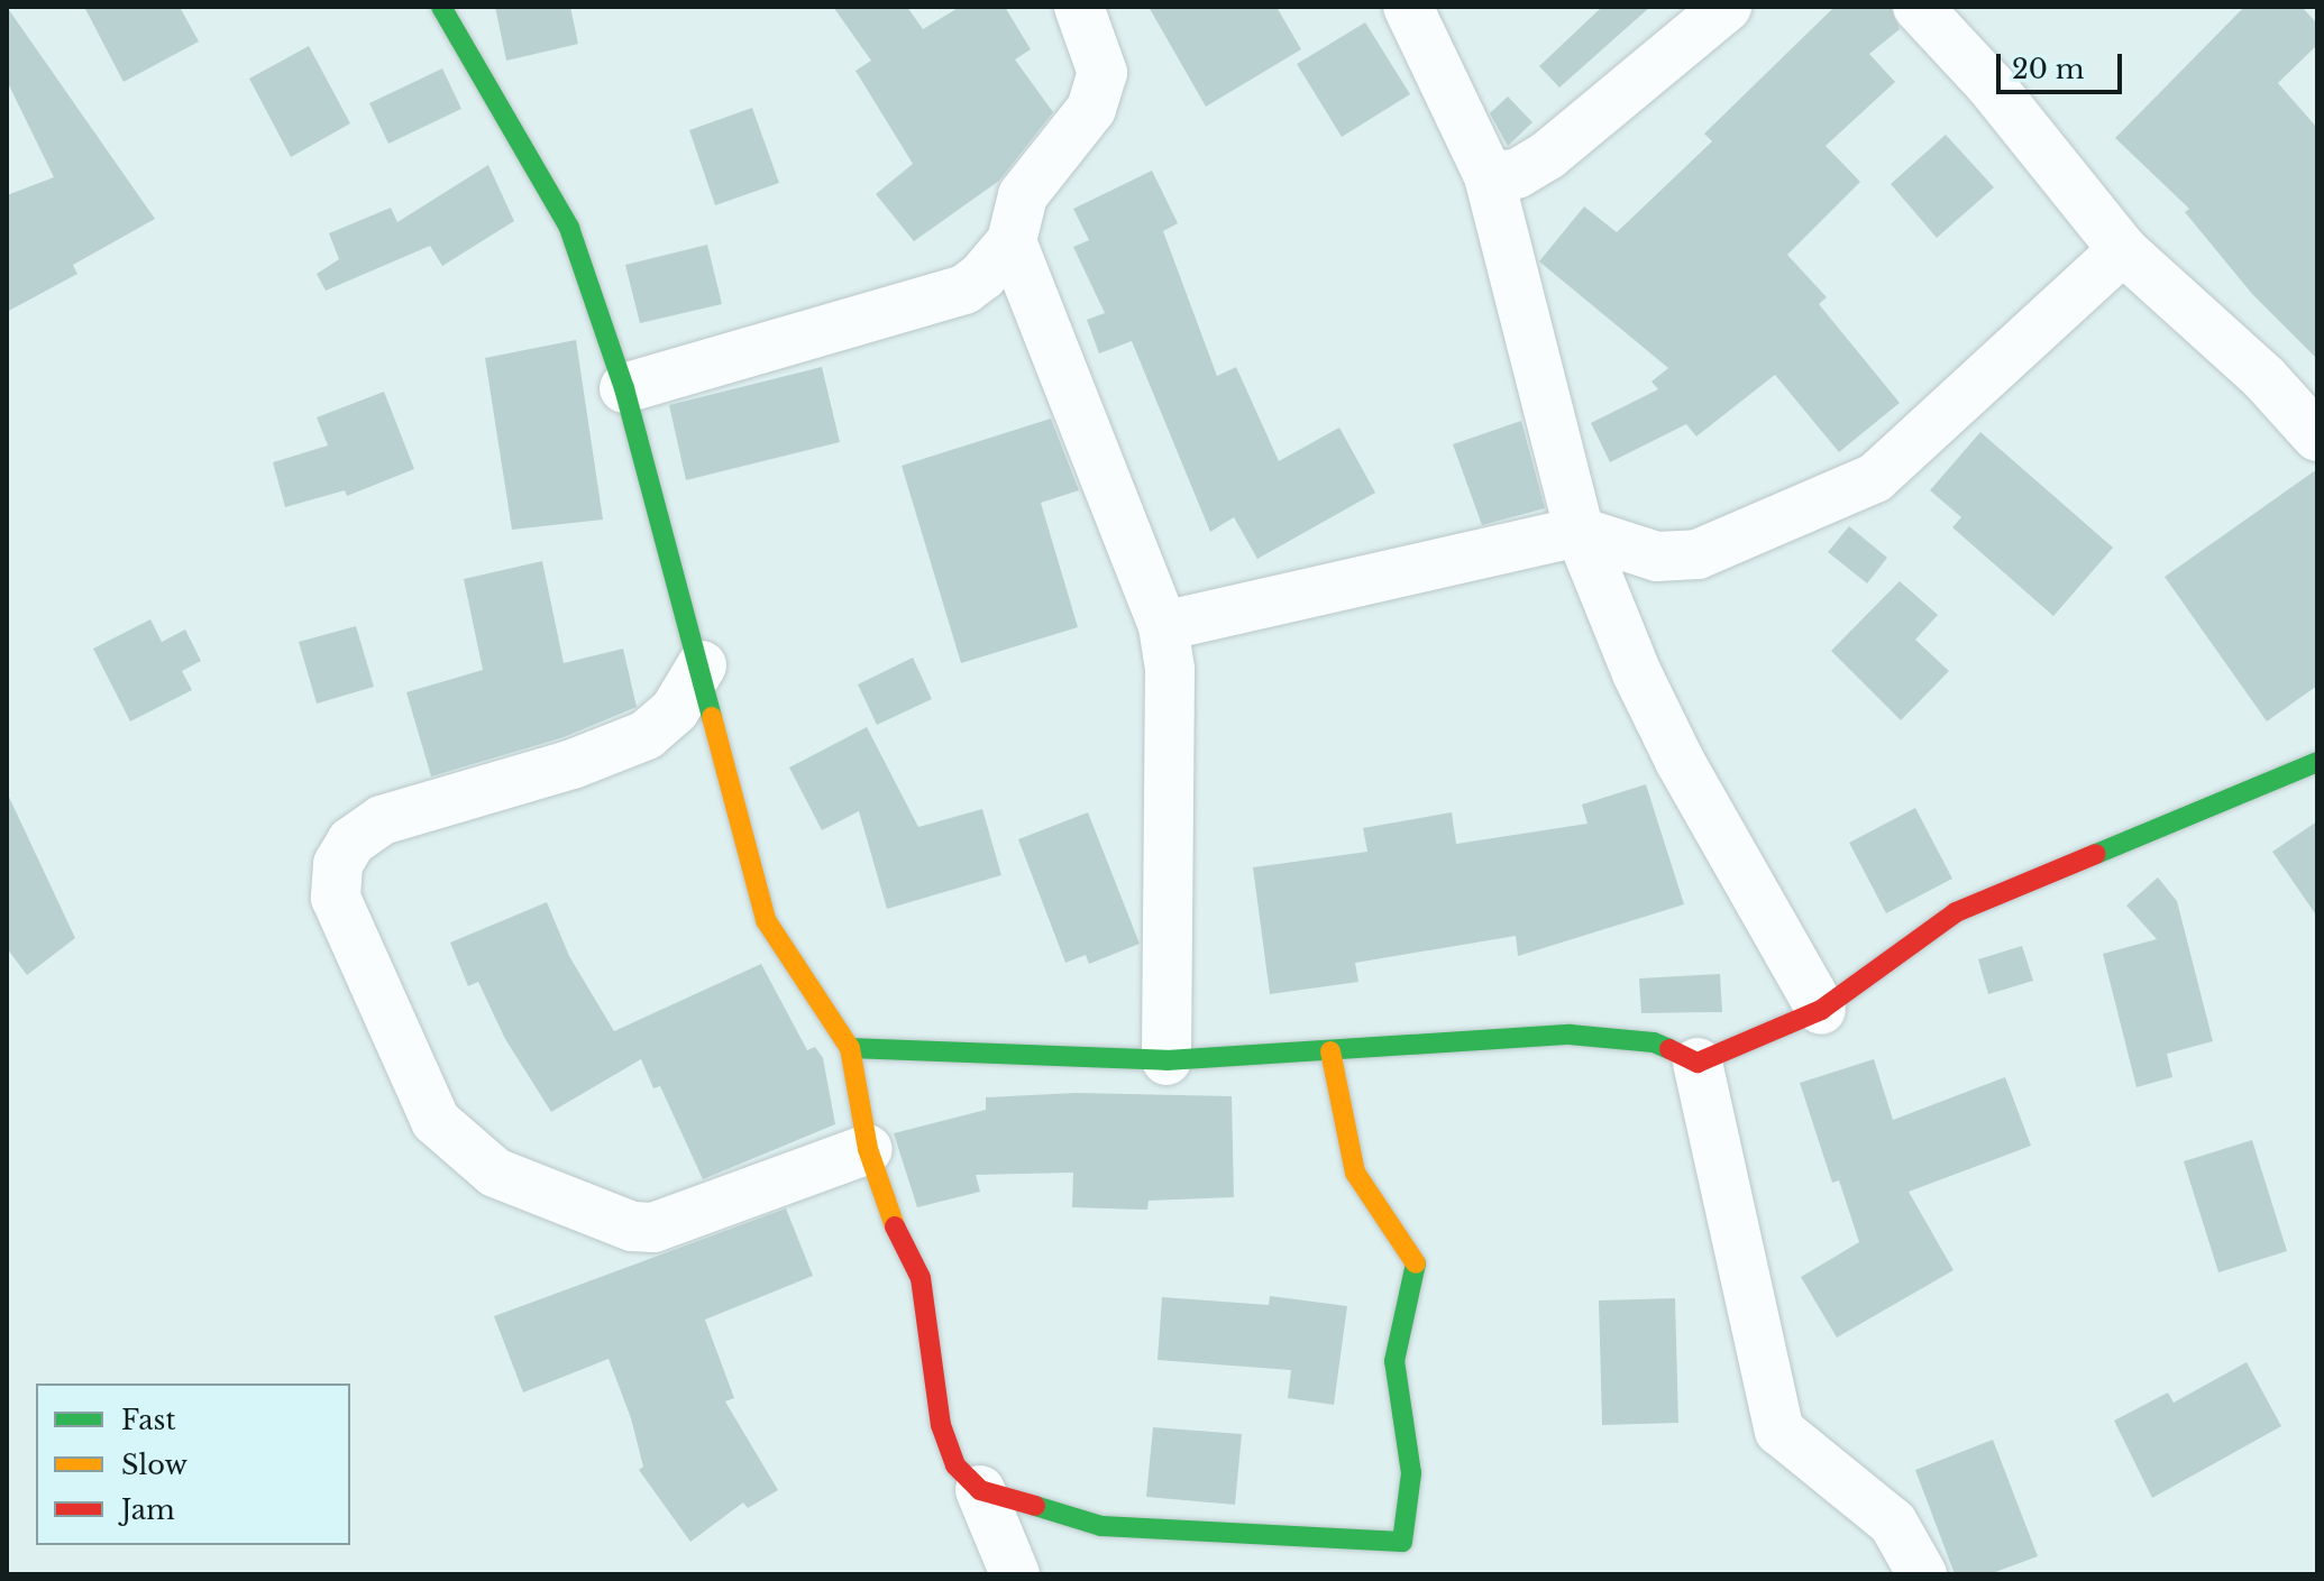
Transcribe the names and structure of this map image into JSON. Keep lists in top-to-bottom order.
{
  "legend": ["Fast", "Slow", "Jam"],
  "scale_bar": "20 m"
}
